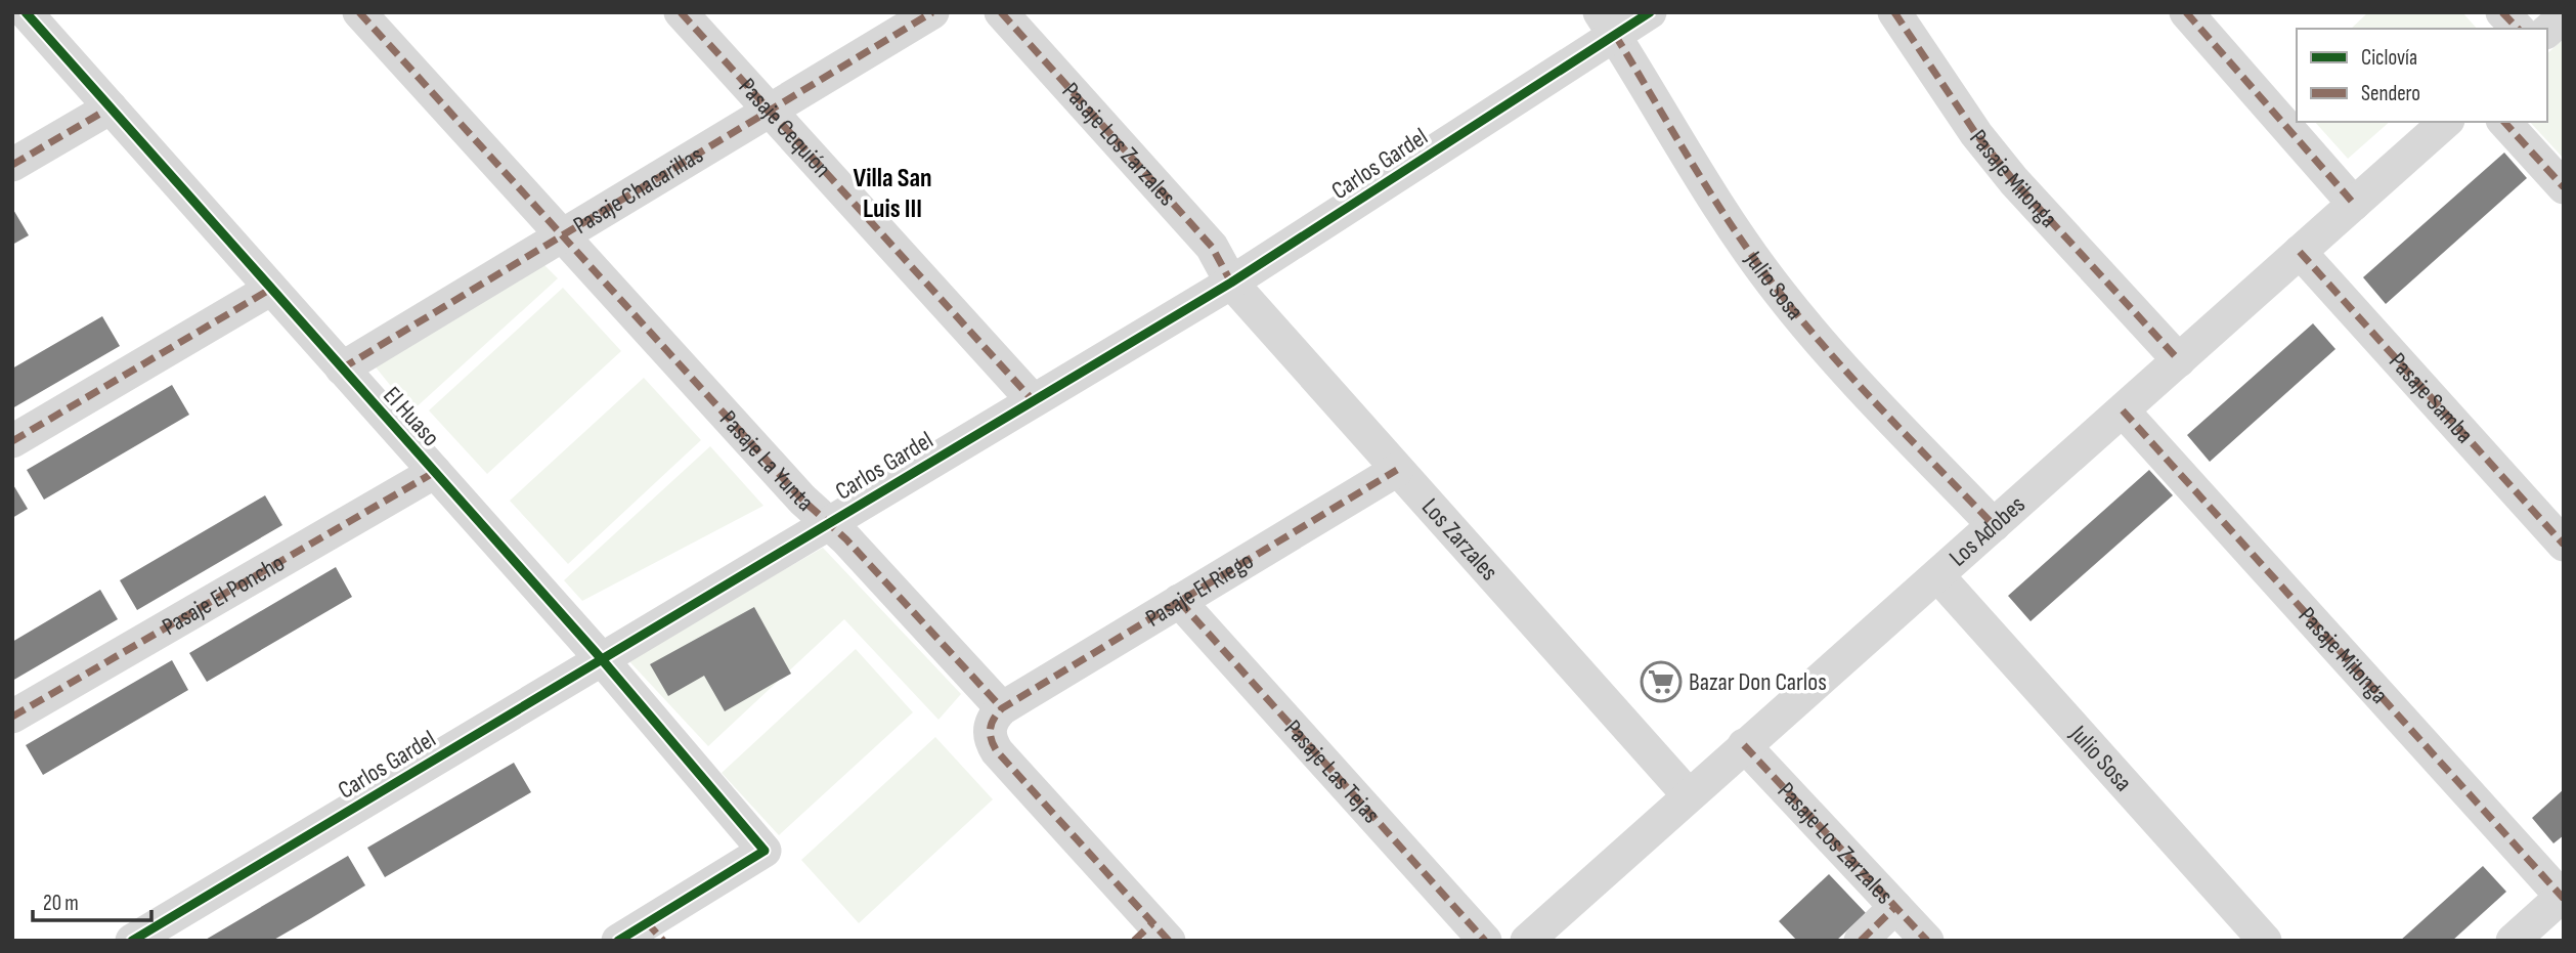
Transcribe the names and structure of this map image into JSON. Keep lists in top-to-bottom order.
{
  "streets": {
    "street": [
      "Pasaje Cequión",
      "Pasaje Los Zarzales",
      "Carlos Gardel",
      "Pasaje Milonga",
      "Pasaje Chacarillas",
      "Julio Sosa",
      "Pasaje Samba",
      "El Huaso",
      "Pasaje La Yunta",
      "Los Adobes",
      "Los Zarzales",
      "Pasaje El Riego",
      "Pasaje El Poncho",
      "Pasaje Las Tejas"
    ]
  },
  "crossings": [
    ["Pasaje Cequión", "Carlos Gardel"],
    ["Pasaje Cequión", "Pasaje Chacarillas"],
    ["Pasaje Los Zarzales", "Carlos Gardel"],
    ["Pasaje Los Zarzales", "Los Adobes"],
    ["Pasaje Los Zarzales", "Los Zarzales"],
    ["Carlos Gardel", "Julio Sosa"],
    ["Carlos Gardel", "El Huaso"],
    ["Carlos Gardel", "Pasaje La Yunta"],
    ["Carlos Gardel", "Los Zarzales"],
    ["Pasaje Milonga", "Los Adobes"],
    ["Pasaje Chacarillas", "El Huaso"],
    ["Pasaje Chacarillas", "Pasaje La Yunta"],
    ["Julio Sosa", "Los Adobes"],
    ["Pasaje Samba", "Los Adobes"],
    ["El Huaso", "Pasaje El Poncho"],
    ["Pasaje La Yunta", "Pasaje El Riego"],
    ["Los Adobes", "Los Zarzales"],
    ["Los Zarzales", "Pasaje El Riego"],
    ["Pasaje El Riego", "Pasaje Las Tejas"]
  ],
  "districts": ["Villa San Luis III"],
  "places": {
    "supermarket": ["Bazar Don Carlos"]
  },
  "legend": ["Ciclovía", "Sendero"],
  "scale_bar": "20 m"
}
